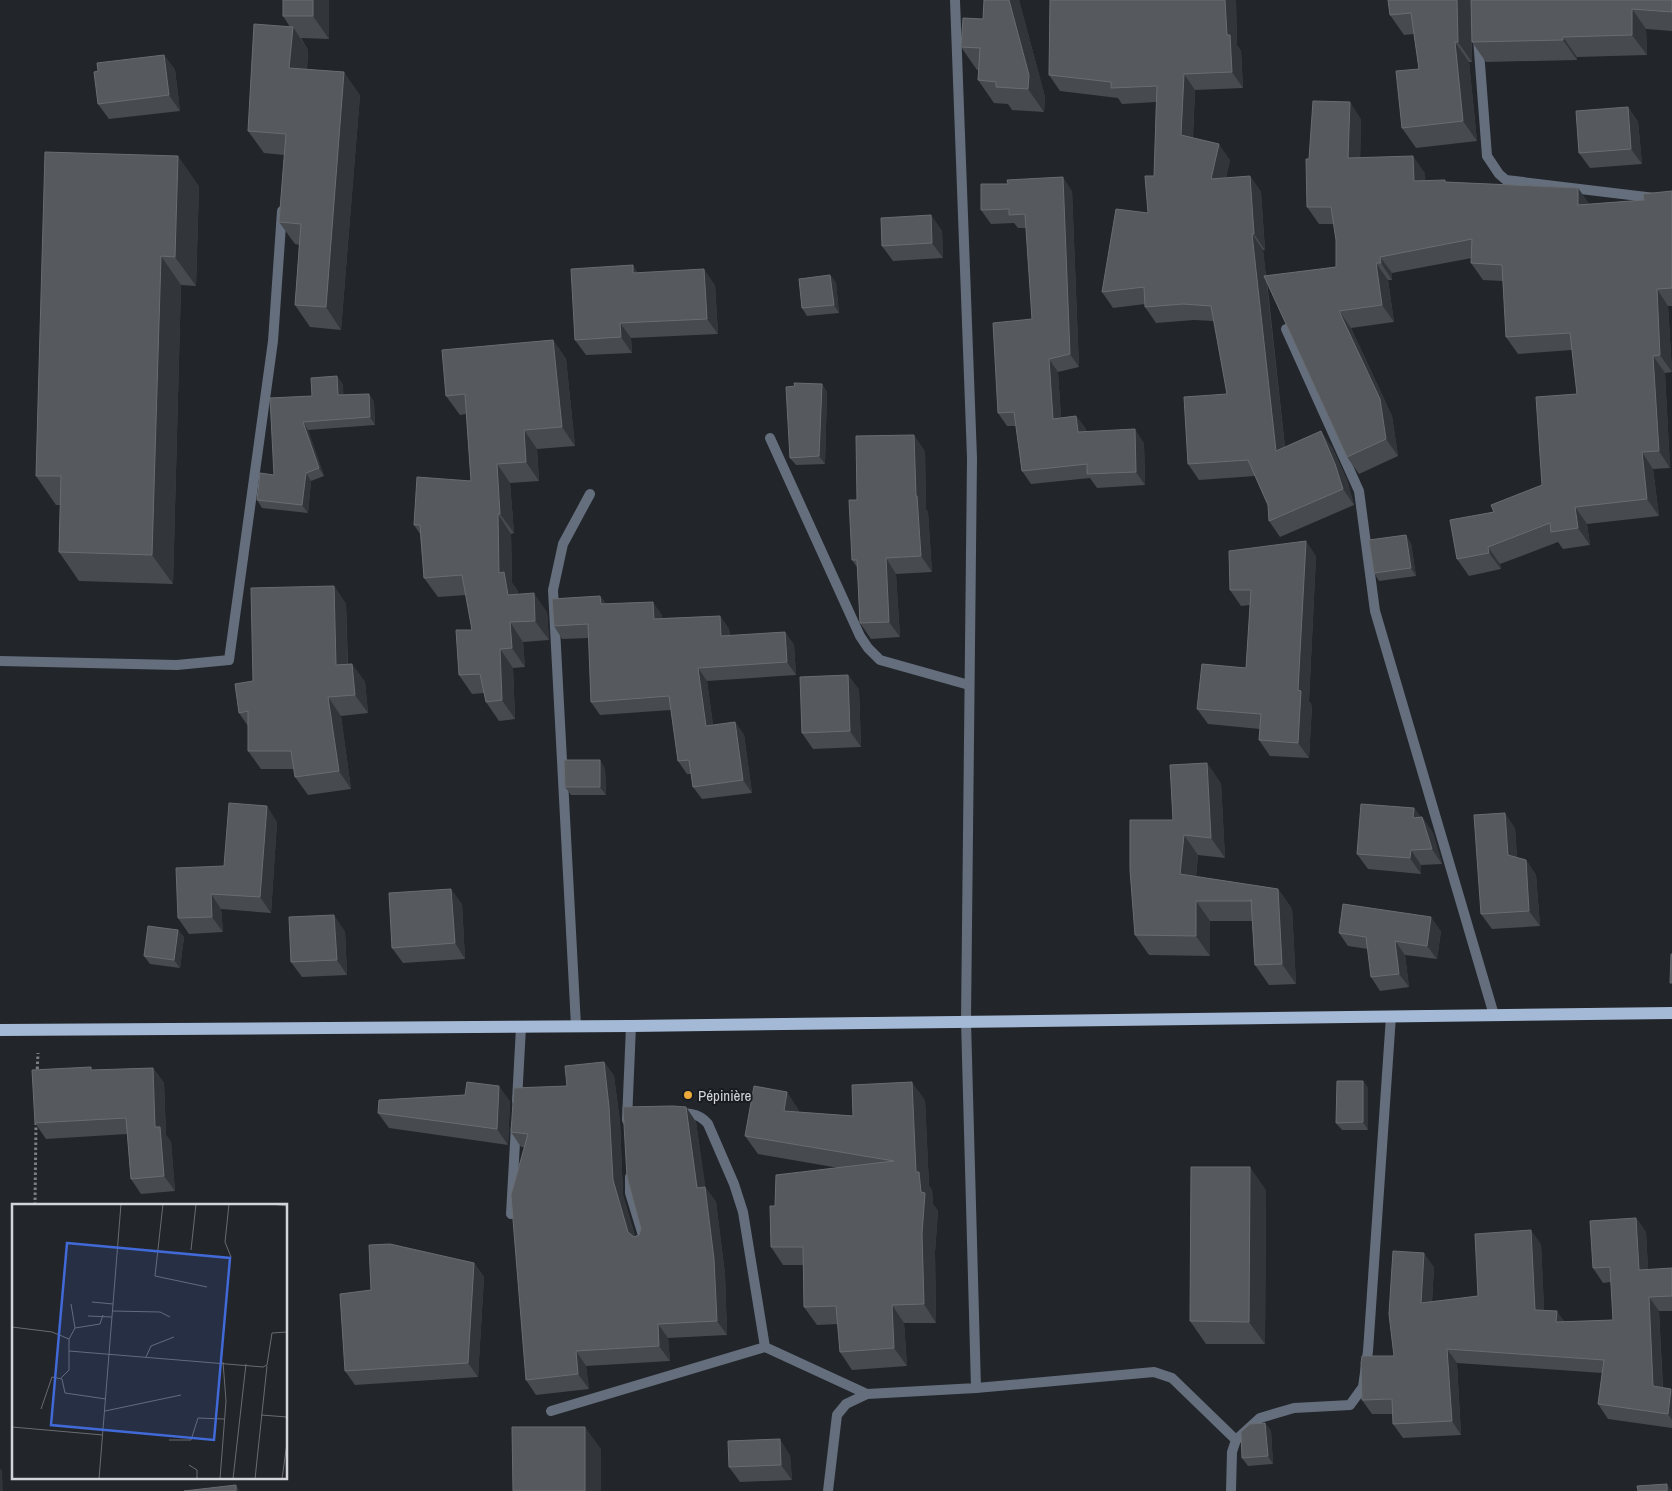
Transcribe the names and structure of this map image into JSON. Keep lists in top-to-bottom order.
{
  "places": ["Pépinière"]
}
